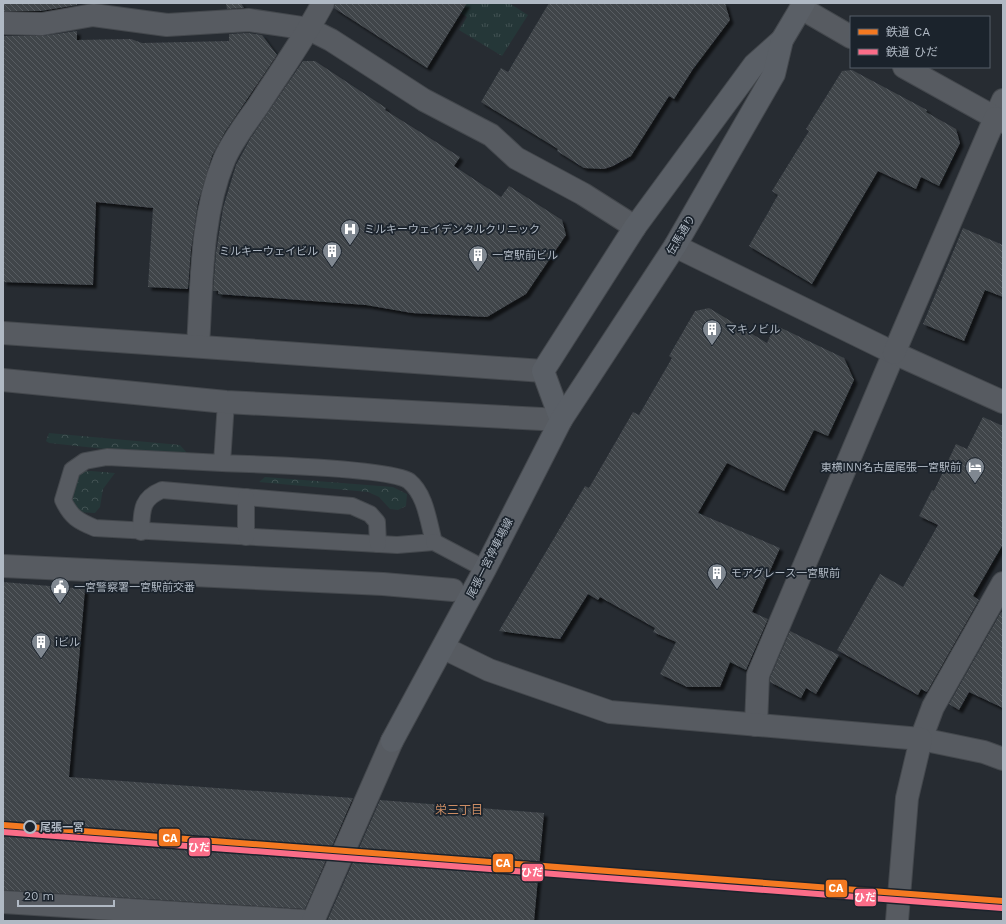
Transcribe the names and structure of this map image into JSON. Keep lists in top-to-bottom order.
{
  "streets": {
    "main road": ["伝馬通り", "尾張一宮停車場線"]
  },
  "crossings": [
    ["伝馬通り", "尾張一宮停車場線"]
  ],
  "districts": ["栄三丁目"],
  "places": {
    "hospital": ["ミルキーウェイデンタルクリニック"],
    "building": [
      "ミルキーウェイビル",
      "一宮駅前ビル",
      "マキノビル",
      "モアグレース一宮駅前",
      "iビル"
    ],
    "hotel": ["東横INN名古屋尾張一宮駅前"],
    "public building": ["一宮警察署一宮駅前交番"],
    "other": ["尾張一宮"]
  },
  "lines": ["rail line CA", "rail line ひだ"],
  "legend": ["鉄道 CA", "鉄道 ひだ"],
  "scale_bar": "20 m"
}
